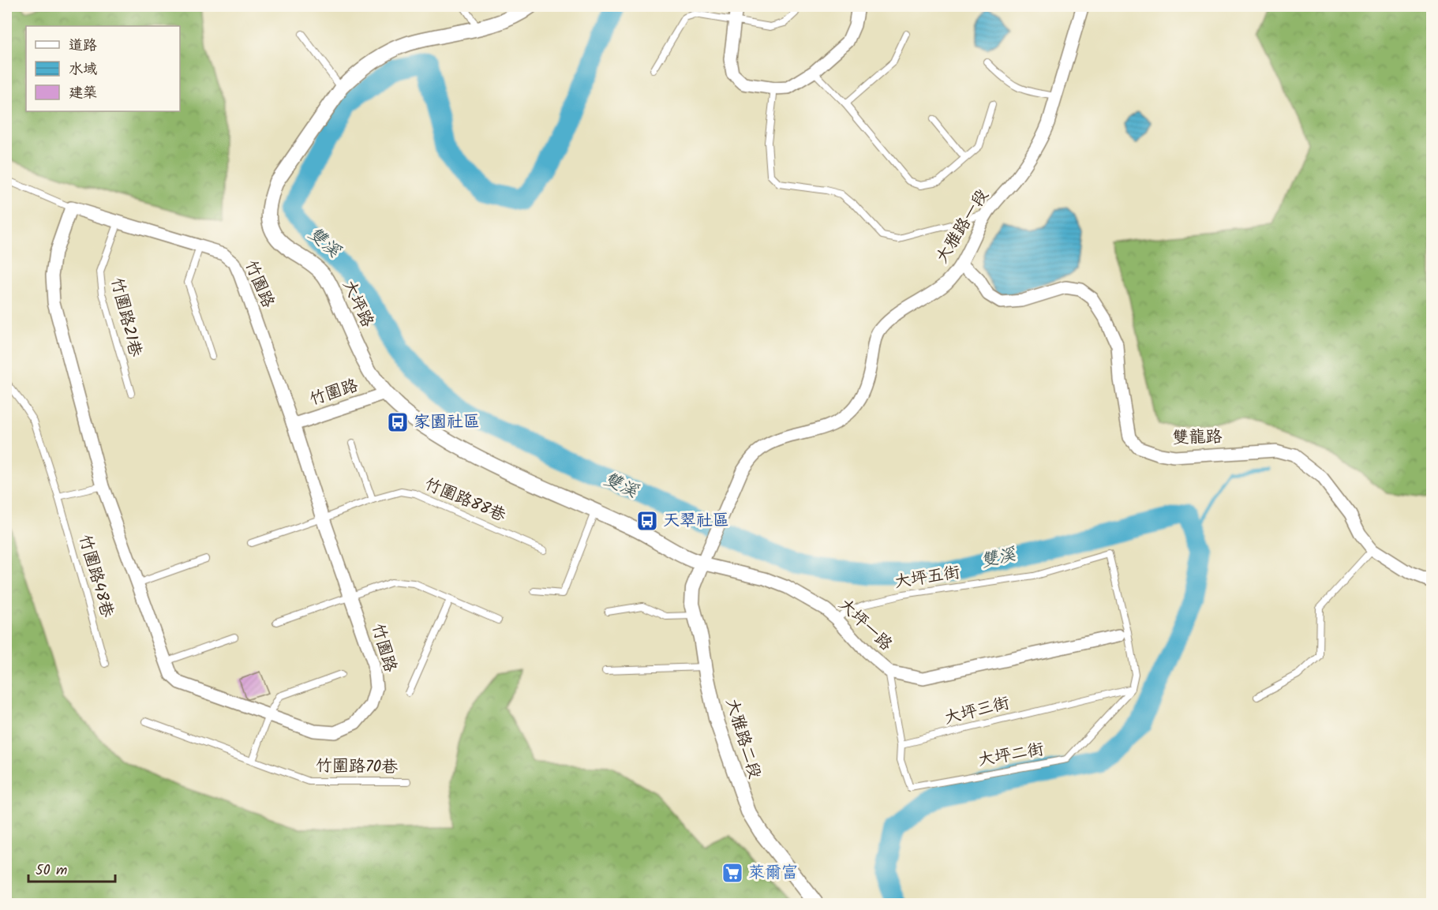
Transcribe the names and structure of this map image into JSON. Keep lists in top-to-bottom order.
{
  "streets": {
    "street": [
      "大雅路一段",
      "竹園路",
      "大坪路",
      "竹圍路",
      "雙龍路",
      "大坪一路",
      "大雅路二段"
    ],
    "lane": [
      "竹圍路21巷",
      "竹圍路88巷",
      "竹圍路48巷",
      "大坪五街",
      "大坪三街",
      "大坪二街",
      "竹圍路70巷"
    ]
  },
  "crossings": [
    ["大雅路一段", "大坪路"],
    ["大雅路一段", "雙龍路"],
    ["大雅路一段", "大坪一路"],
    ["大雅路一段", "大雅路二段"],
    ["竹園路", "竹圍路21巷"],
    ["竹園路", "竹圍路"],
    ["竹園路", "竹圍路88巷"],
    ["大坪路", "竹圍路"],
    ["大坪路", "大坪一路"],
    ["大坪路", "大雅路二段"],
    ["大坪五街", "大坪一路"],
    ["大坪一路", "大雅路二段"],
    ["大坪三街", "大坪二街"]
  ],
  "water": ["雙溪"],
  "places": {
    "bus stop": ["家園社區", "天翠社區"],
    "supermarket": ["萊爾富"]
  },
  "legend": ["道路", "水域", "建築"],
  "scale_bar": "50 m"
}
